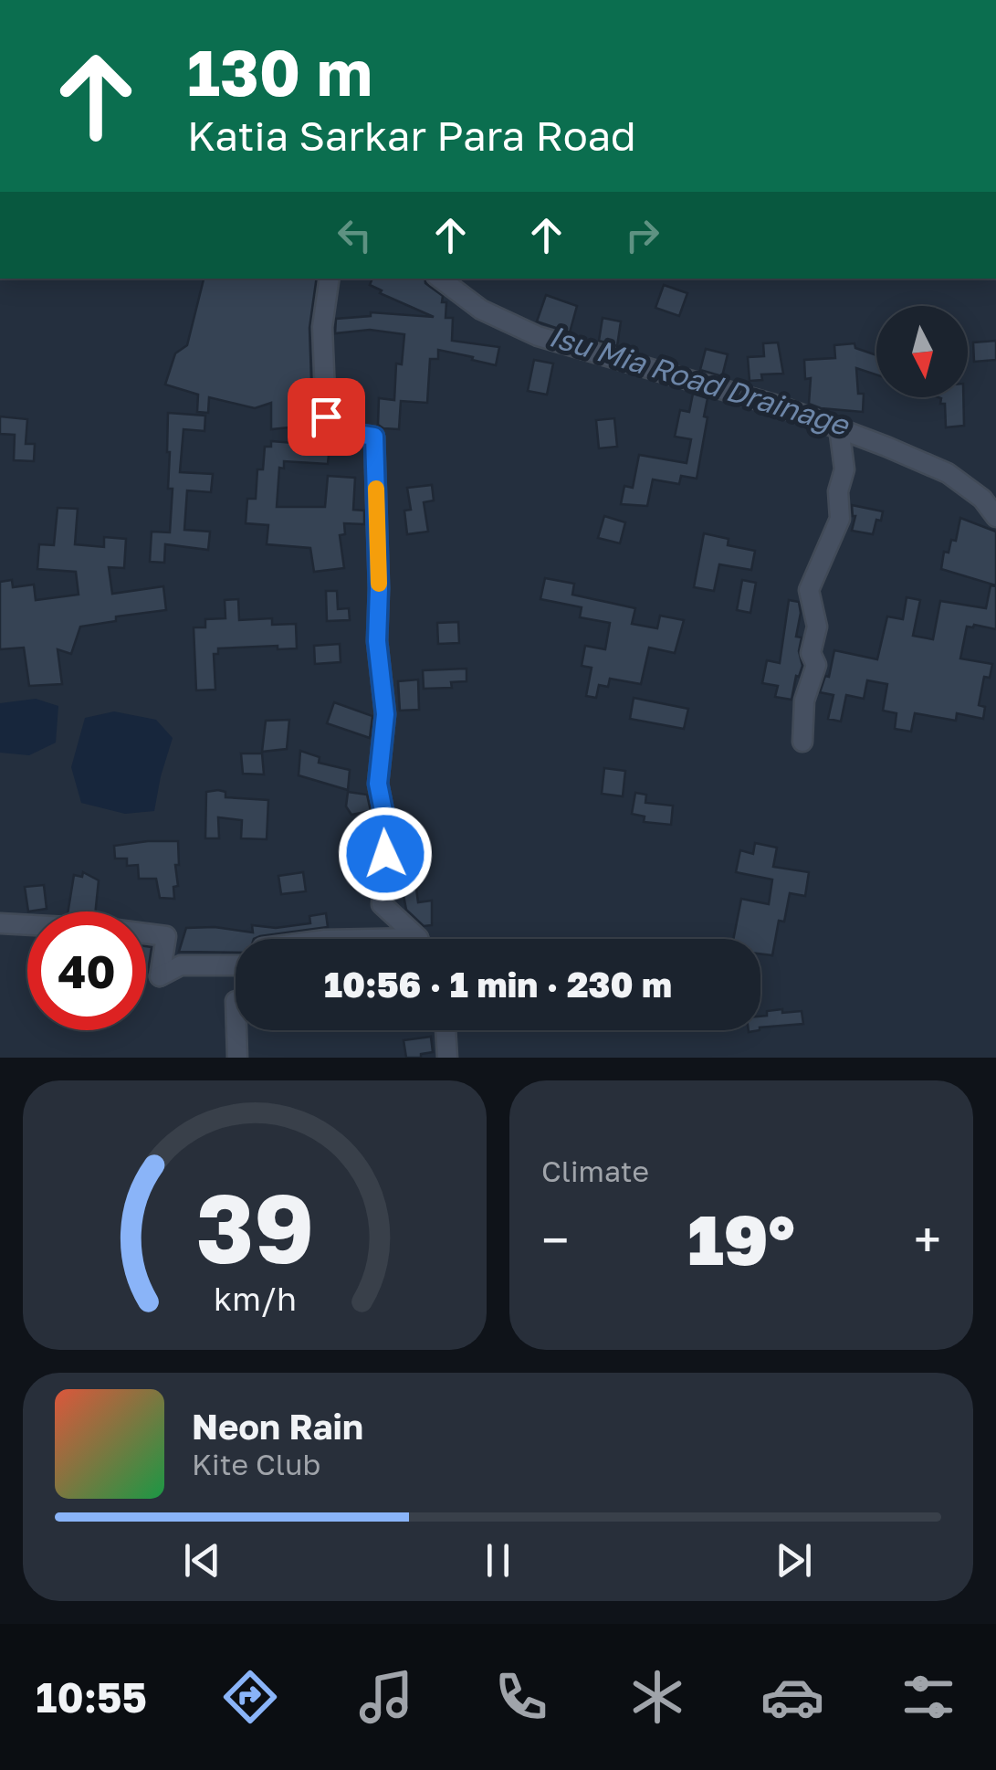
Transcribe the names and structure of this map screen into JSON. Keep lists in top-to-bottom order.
{
  "water": ["Isu Mia Road Drainage"],
  "north": "bottom",
  "page": {
    "turn": ["130 m", "Katia Sarkar Para Road"],
    "limit": "40",
    "trip": "10:56 · 1 min · 230 m",
    "tile": "Climate",
    "heat": ["−", "19°", "+"],
    "song": ["Neon Rain", "Kite Club"],
    "tabs": "10:55",
    "gauge": ["39", "km/h"]
  }
}
